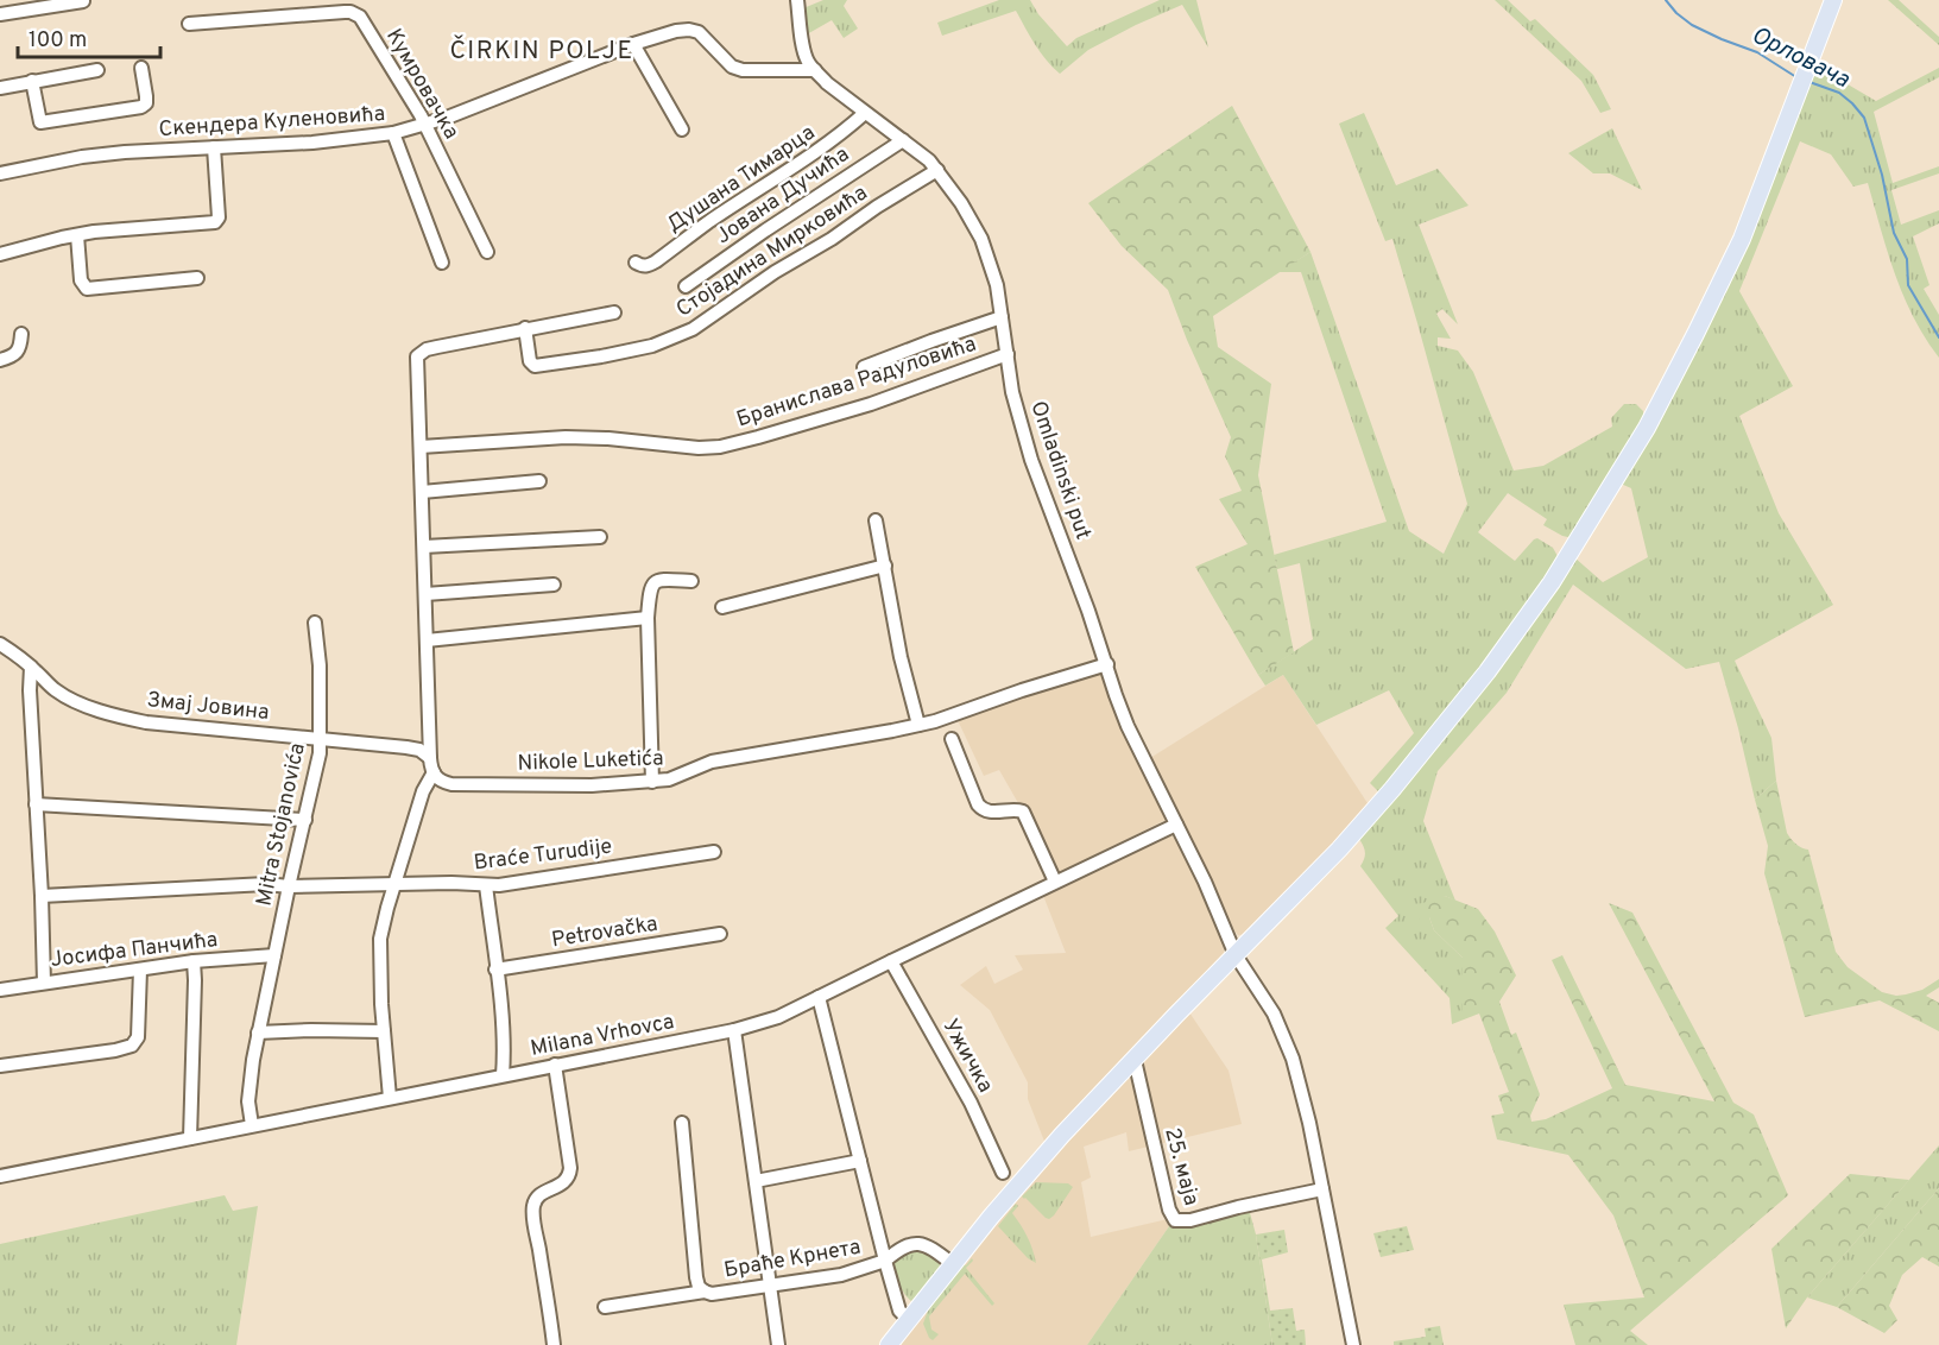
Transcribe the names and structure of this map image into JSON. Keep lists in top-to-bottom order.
{
  "streets": {
    "street": [
      "Кумровачка",
      "Скендера Куленовића",
      "Душана Тимарца",
      "Јована Дучића",
      "Стојадина Мирковића",
      "Бранислава Радуловића",
      "Omladinski put",
      "Змај Јовина",
      "Nikole Luketića",
      "Mitra Stojanovića",
      "Braće Turudije",
      "Petrovačka",
      "Јосифа Панчића",
      "Milana Vrhovca",
      "Ужичка",
      "25. маја",
      "Браће Крнета"
    ]
  },
  "crossings": [
    ["Кумровачка", "Скендера Куленовића"],
    ["Скендера Куленовића", "Omladinski put"],
    ["Душана Тимарца", "Omladinski put"],
    ["Јована Дучића", "Omladinski put"],
    ["Стојадина Мирковића", "Omladinski put"],
    ["Бранислава Радуловића", "Omladinski put"],
    ["Omladinski put", "Nikole Luketića"],
    ["Omladinski put", "Milana Vrhovca"],
    ["Змај Јовина", "Mitra Stojanovića"],
    ["Mitra Stojanovića", "Braće Turudije"],
    ["Mitra Stojanovića", "Јосифа Панчића"],
    ["Mitra Stojanovića", "Milana Vrhovca"],
    ["Milana Vrhovca", "Ужичка"],
    ["Milana Vrhovca", "Браће Крнета"]
  ],
  "districts": ["ČIRKIN POLJE"],
  "water": ["Орловача"],
  "scale_bar": "100 m"
}
